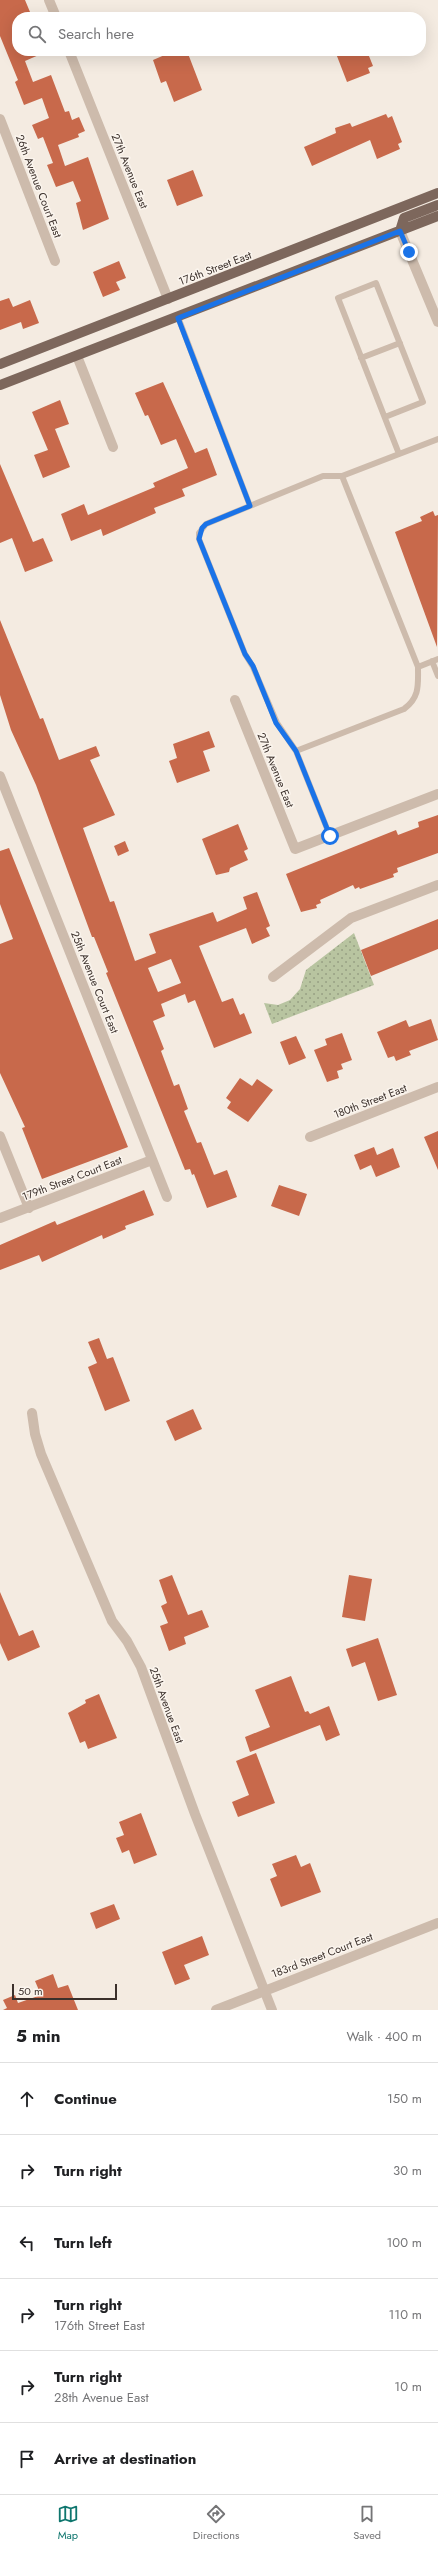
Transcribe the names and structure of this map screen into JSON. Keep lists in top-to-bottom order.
{
  "streets": {
    "main road": ["176th Street East"],
    "street": [
      "27th Avenue East",
      "26th Avenue Court East",
      "25th Avenue Court East",
      "180th Street East",
      "179th Street Court East",
      "25th Avenue East",
      "183rd Street Court East"
    ]
  },
  "crossings": [
    ["27th Avenue East", "176th Street East"],
    ["25th Avenue Court East", "179th Street Court East"],
    ["25th Avenue East", "183rd Street Court East"]
  ],
  "scale_bar": "50 m",
  "page": {
    "search": "Search here",
    "scale": "50 m",
    "heading": ["5 min", "Walk · 400 m"],
    "list": [
      ["Continue", "150 m"],
      ["Turn right", "30 m"],
      ["Turn left", "100 m"],
      ["Turn right", "176th Street East", "110 m"],
      ["Turn right", "28th Avenue East", "10 m"],
      "Arrive at destination"
    ],
    "nav": ["Map", "Directions", "Saved"]
  }
}
